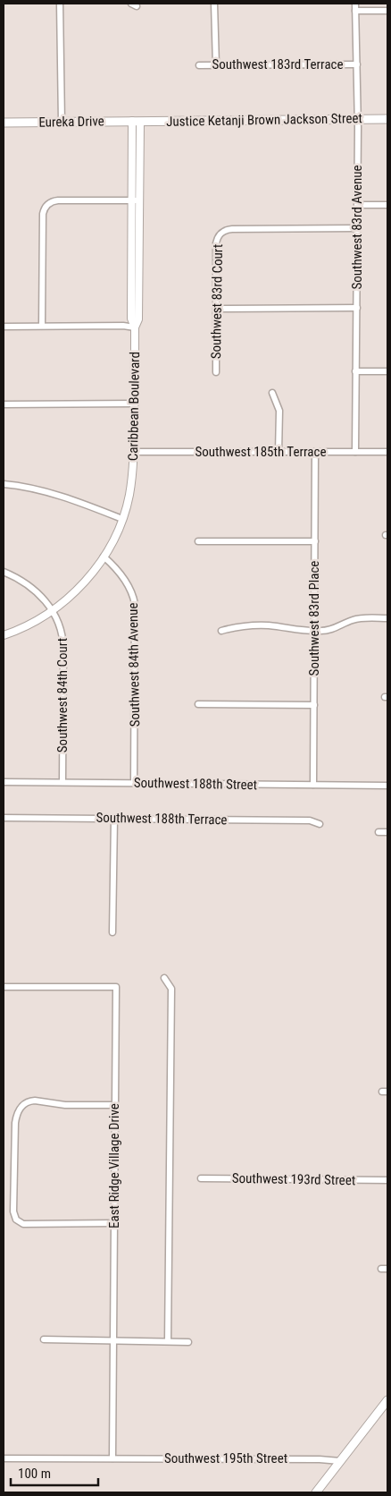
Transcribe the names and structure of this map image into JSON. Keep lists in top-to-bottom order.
{
  "streets": {
    "main road": ["Justice Ketanji Brown Jackson Street", "Eureka Drive"],
    "street": [
      "Southwest 183rd Terrace",
      "Southwest 83rd Avenue",
      "Southwest 83rd Court",
      "Caribbean Boulevard",
      "Southwest 185th Terrace",
      "Southwest 83rd Place",
      "Southwest 84th Avenue",
      "Southwest 84th Court",
      "Southwest 188th Street",
      "Southwest 188th Terrace",
      "East Ridge Village Drive",
      "Southwest 193rd Street",
      "Southwest 195th Street"
    ]
  },
  "crossings": [
    ["Southwest 183rd Terrace", "Southwest 83rd Avenue"],
    ["Justice Ketanji Brown Jackson Street", "Eureka Drive"],
    ["Justice Ketanji Brown Jackson Street", "Southwest 83rd Avenue"],
    ["Justice Ketanji Brown Jackson Street", "Caribbean Boulevard"],
    ["Eureka Drive", "Caribbean Boulevard"],
    ["Southwest 83rd Avenue", "Southwest 83rd Court"],
    ["Southwest 83rd Avenue", "Southwest 185th Terrace"],
    ["Caribbean Boulevard", "Southwest 185th Terrace"],
    ["Caribbean Boulevard", "Southwest 84th Avenue"],
    ["Caribbean Boulevard", "Southwest 84th Court"],
    ["Southwest 185th Terrace", "Southwest 83rd Place"],
    ["Southwest 83rd Place", "Southwest 188th Street"],
    ["Southwest 84th Avenue", "Southwest 188th Street"],
    ["Southwest 84th Court", "Southwest 188th Street"],
    ["East Ridge Village Drive", "Southwest 195th Street"]
  ],
  "scale_bar": "100 m"
}
